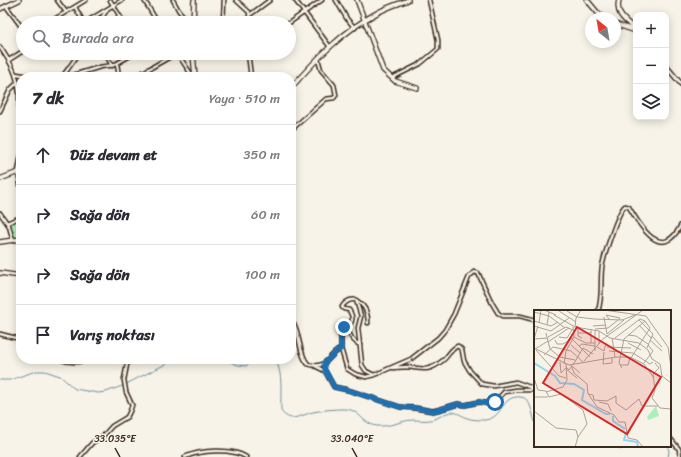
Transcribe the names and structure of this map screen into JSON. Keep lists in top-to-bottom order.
{
  "north": "top left",
  "page": {
    "map_buttons": ["+", "−"],
    "search": "Burada ara",
    "heading": ["7 dk", "Yaya · 510 m"],
    "list": [
      ["Düz devam et", "350 m"],
      ["Sağa dön", "60 m"],
      ["Sağa dön", "100 m"],
      "Varış noktası"
    ]
  },
  "coordinates": ["33.035°E", "33.040°E"]
}
